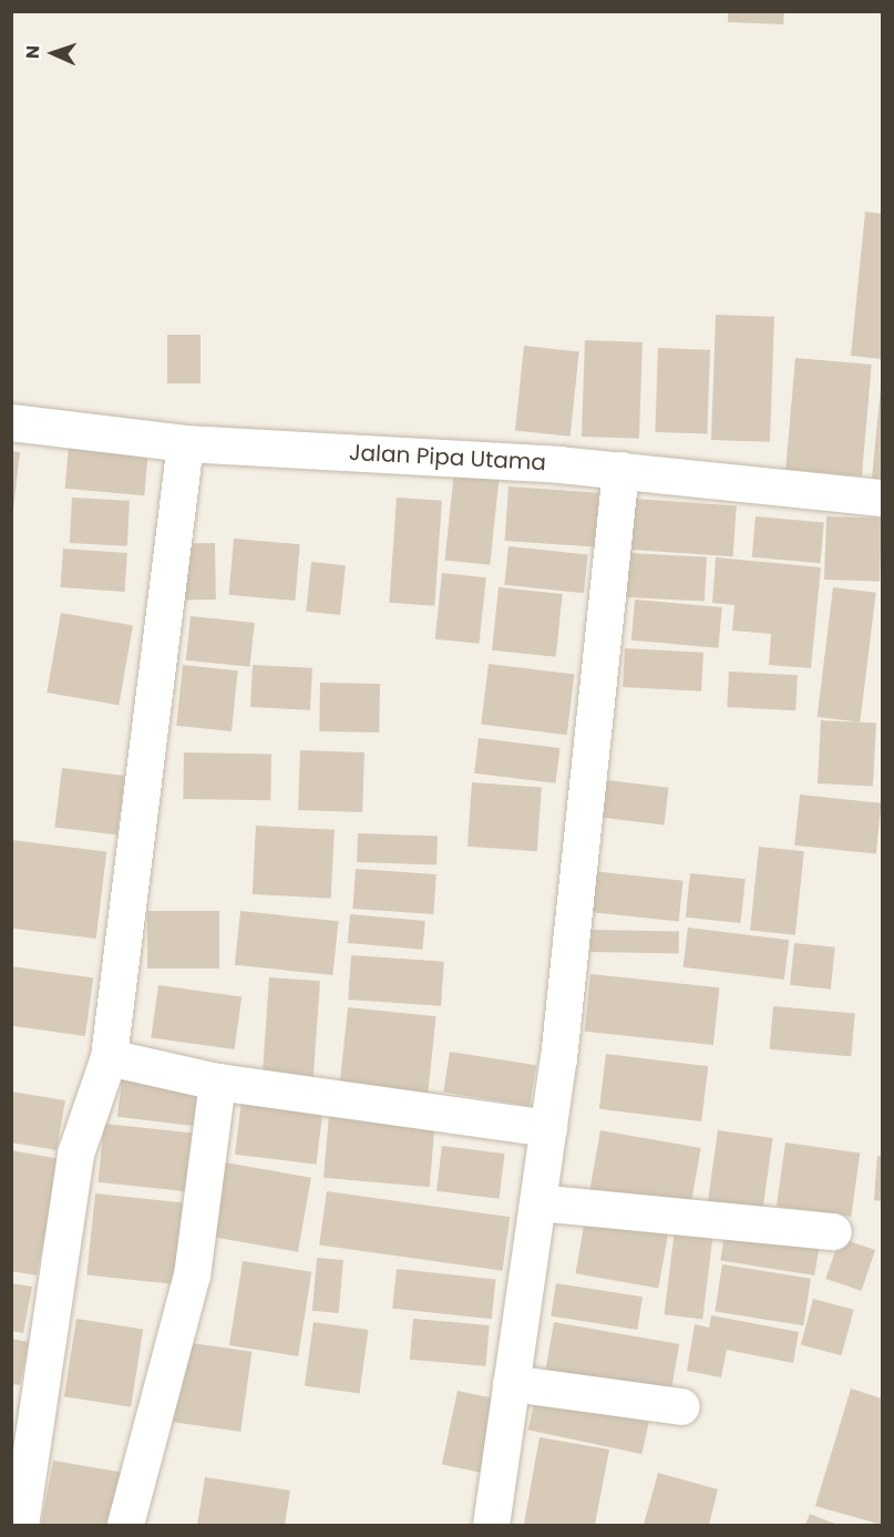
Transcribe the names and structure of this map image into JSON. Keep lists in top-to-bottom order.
{
  "streets": {
    "street": ["Jalan Pipa Utama"]
  },
  "north": "left"
}
